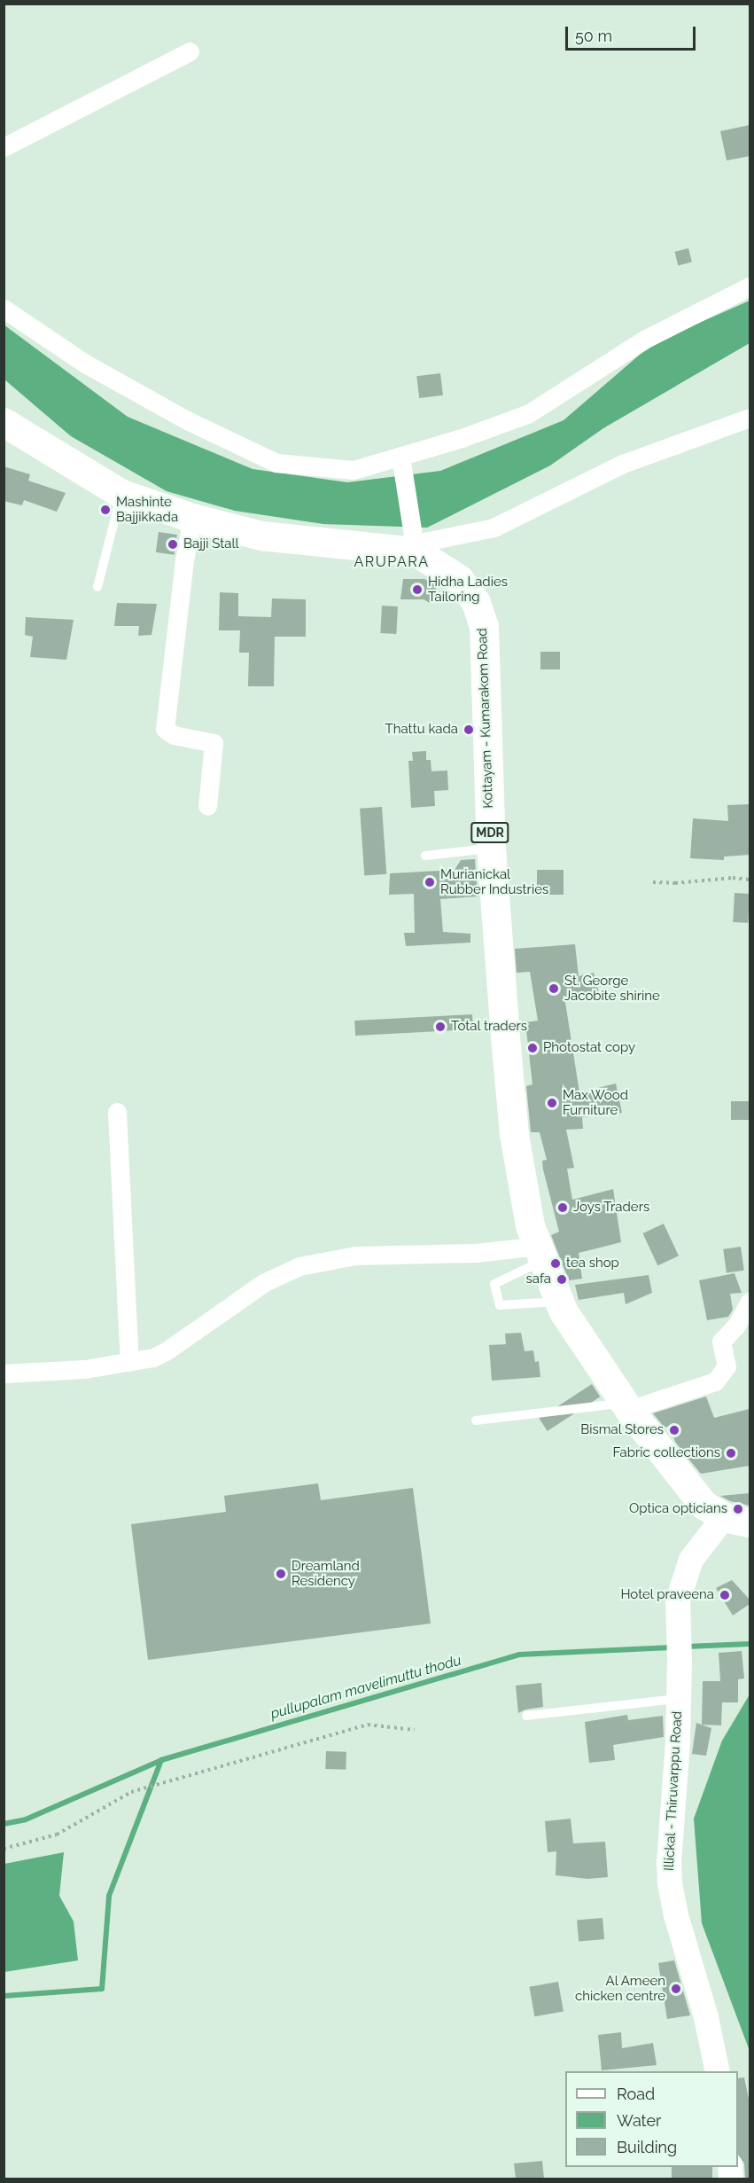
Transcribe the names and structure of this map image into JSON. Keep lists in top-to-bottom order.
{
  "streets": {
    "main road": ["Kottayam - Kumarakom Road", "MDR", "Illickal - Thiruvarppu Road"]
  },
  "crossings": [
    ["Kottayam - Kumarakom Road", "Illickal - Thiruvarppu Road"]
  ],
  "districts": ["ARUPARA"],
  "water": ["pullupalam mavelimuttu thodu"],
  "places": [
    "Mashinte Bajjikkada",
    "Bajji Stall",
    "Hidha Ladies Tailoring",
    "Thattu kada",
    "Murianickal Rubber Industries",
    "St. George Jacobite shirine",
    "Total traders",
    "Photostat copy",
    "Max Wood Furniture",
    "Joys Traders",
    "tea shop",
    "safa",
    "Bismal Stores",
    "Fabric collections",
    "Optica opticians",
    "Dreamland Residency",
    "Hotel praveena",
    "Al Ameen chicken centre"
  ],
  "legend": ["Road", "Water", "Building"],
  "scale_bar": "50 m"
}
